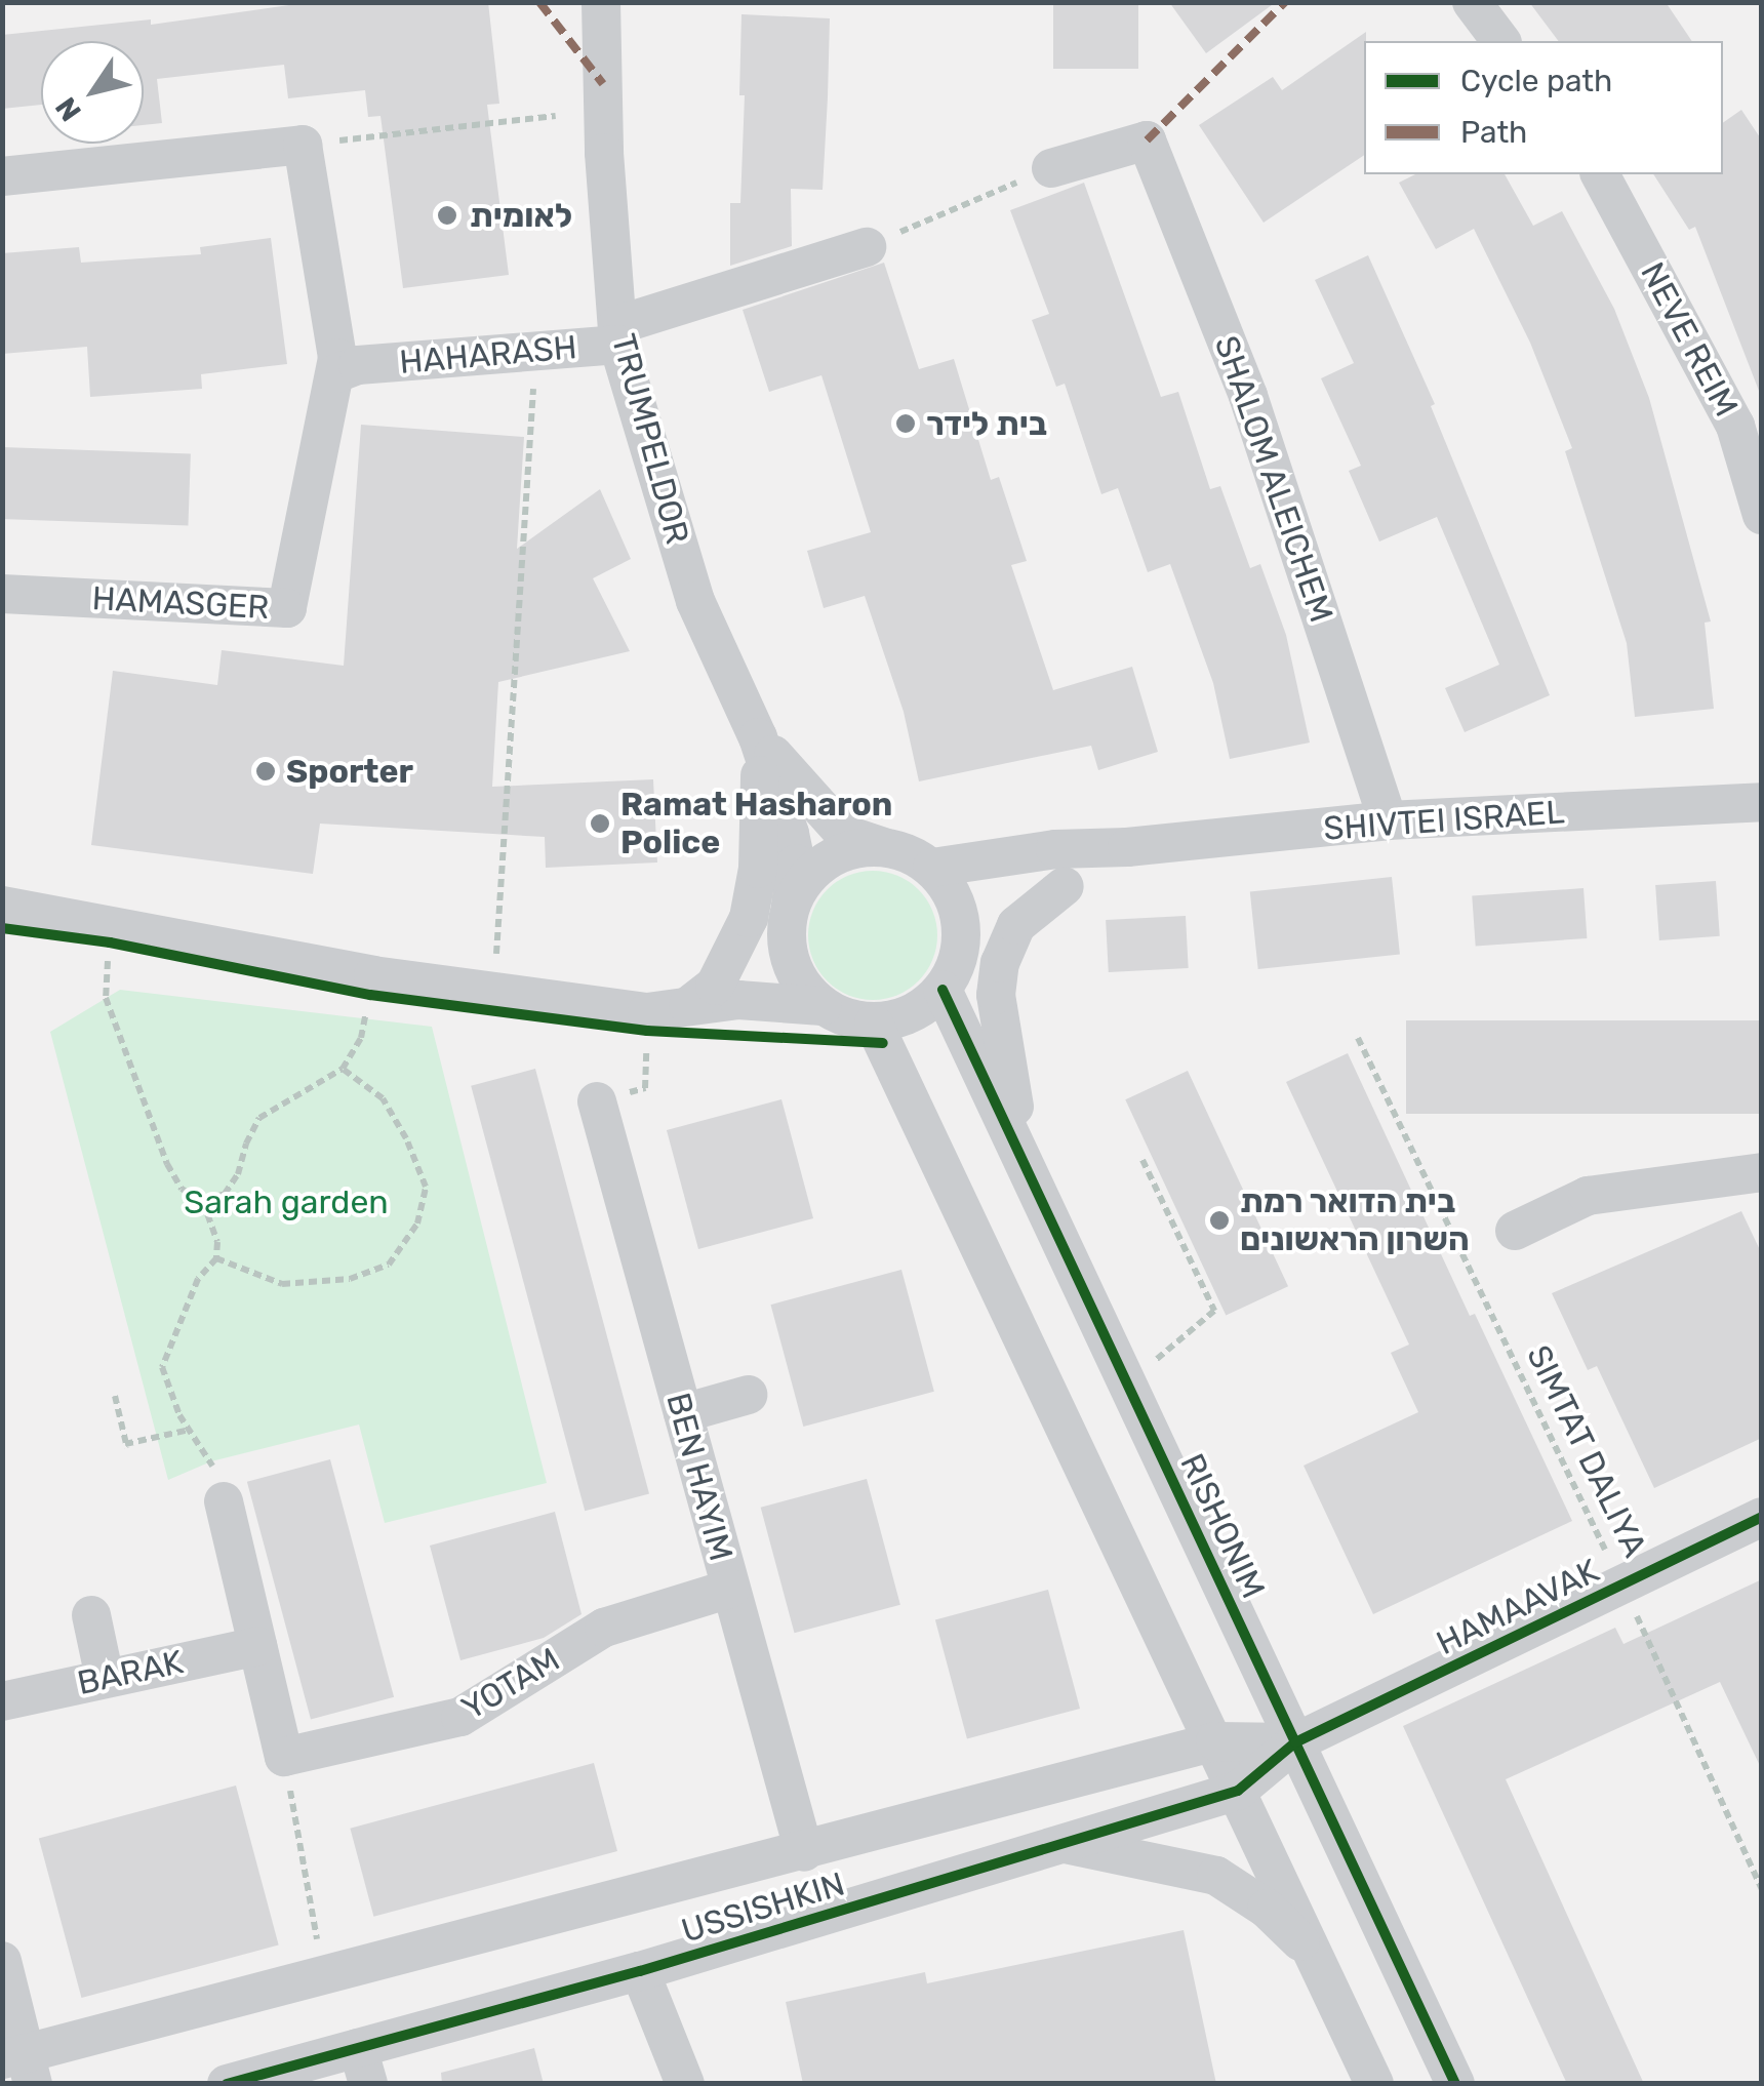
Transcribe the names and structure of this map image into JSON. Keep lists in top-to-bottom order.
{
  "streets": {
    "street": [
      "NEVE REIM",
      "HAHARASH",
      "TRUMPELDOR",
      "SHALOM ALEICHEM",
      "HAMASGER",
      "SHIVTEI ISRAEL",
      "BEN HAYIM",
      "RISHONIM",
      "HAMAAVAK",
      "BARAK",
      "YOTAM",
      "USSISHKIN"
    ],
    "cycle path": ["SIMTAT DALIYA"]
  },
  "crossings": [
    ["HAHARASH", "TRUMPELDOR"],
    ["HAHARASH", "HAMASGER"],
    ["TRUMPELDOR", "SHIVTEI ISRAEL"],
    ["TRUMPELDOR", "RISHONIM"],
    ["SHALOM ALEICHEM", "SHIVTEI ISRAEL"],
    ["SHIVTEI ISRAEL", "RISHONIM"],
    ["SIMTAT DALIYA", "HAMAAVAK"],
    ["BEN HAYIM", "YOTAM"],
    ["BEN HAYIM", "USSISHKIN"],
    ["RISHONIM", "HAMAAVAK"],
    ["RISHONIM", "USSISHKIN"],
    ["HAMAAVAK", "USSISHKIN"]
  ],
  "parks": ["Sarah garden"],
  "places": [
    "לאומית",
    "בית לידר",
    "Sporter",
    "Ramat Hasharon Police",
    "בית הדואר רמת השרון הראשונים"
  ],
  "legend": ["Cycle path", "Path"],
  "north": "bottom left"
}
